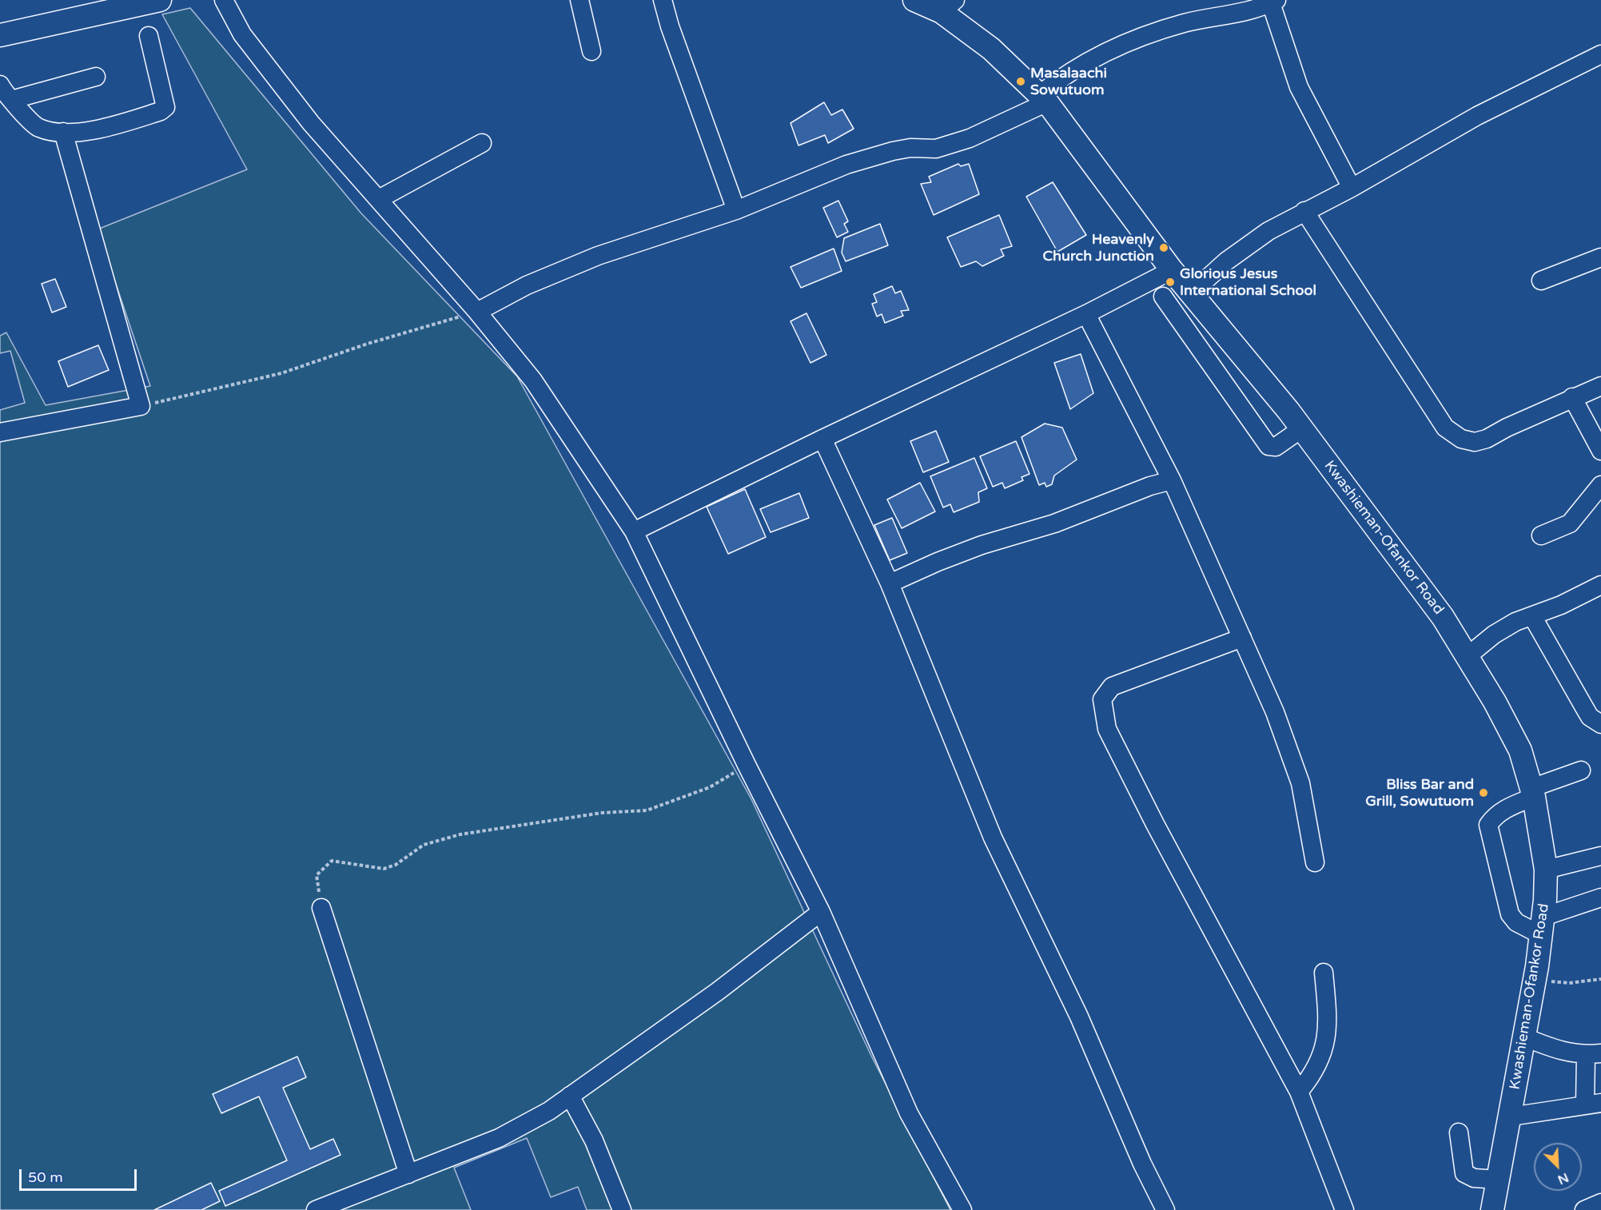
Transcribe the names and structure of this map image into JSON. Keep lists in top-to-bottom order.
{
  "streets": {
    "main road": ["Kwashieman-Ofankor Road"]
  },
  "places": [
    "Masalaachi Sowutuom",
    "Heavenly Church Junction",
    "Glorious Jesus International School",
    "Bliss Bar and Grill, Sowutuom"
  ],
  "scale_bar": "50 m",
  "north": "bottom right"
}
